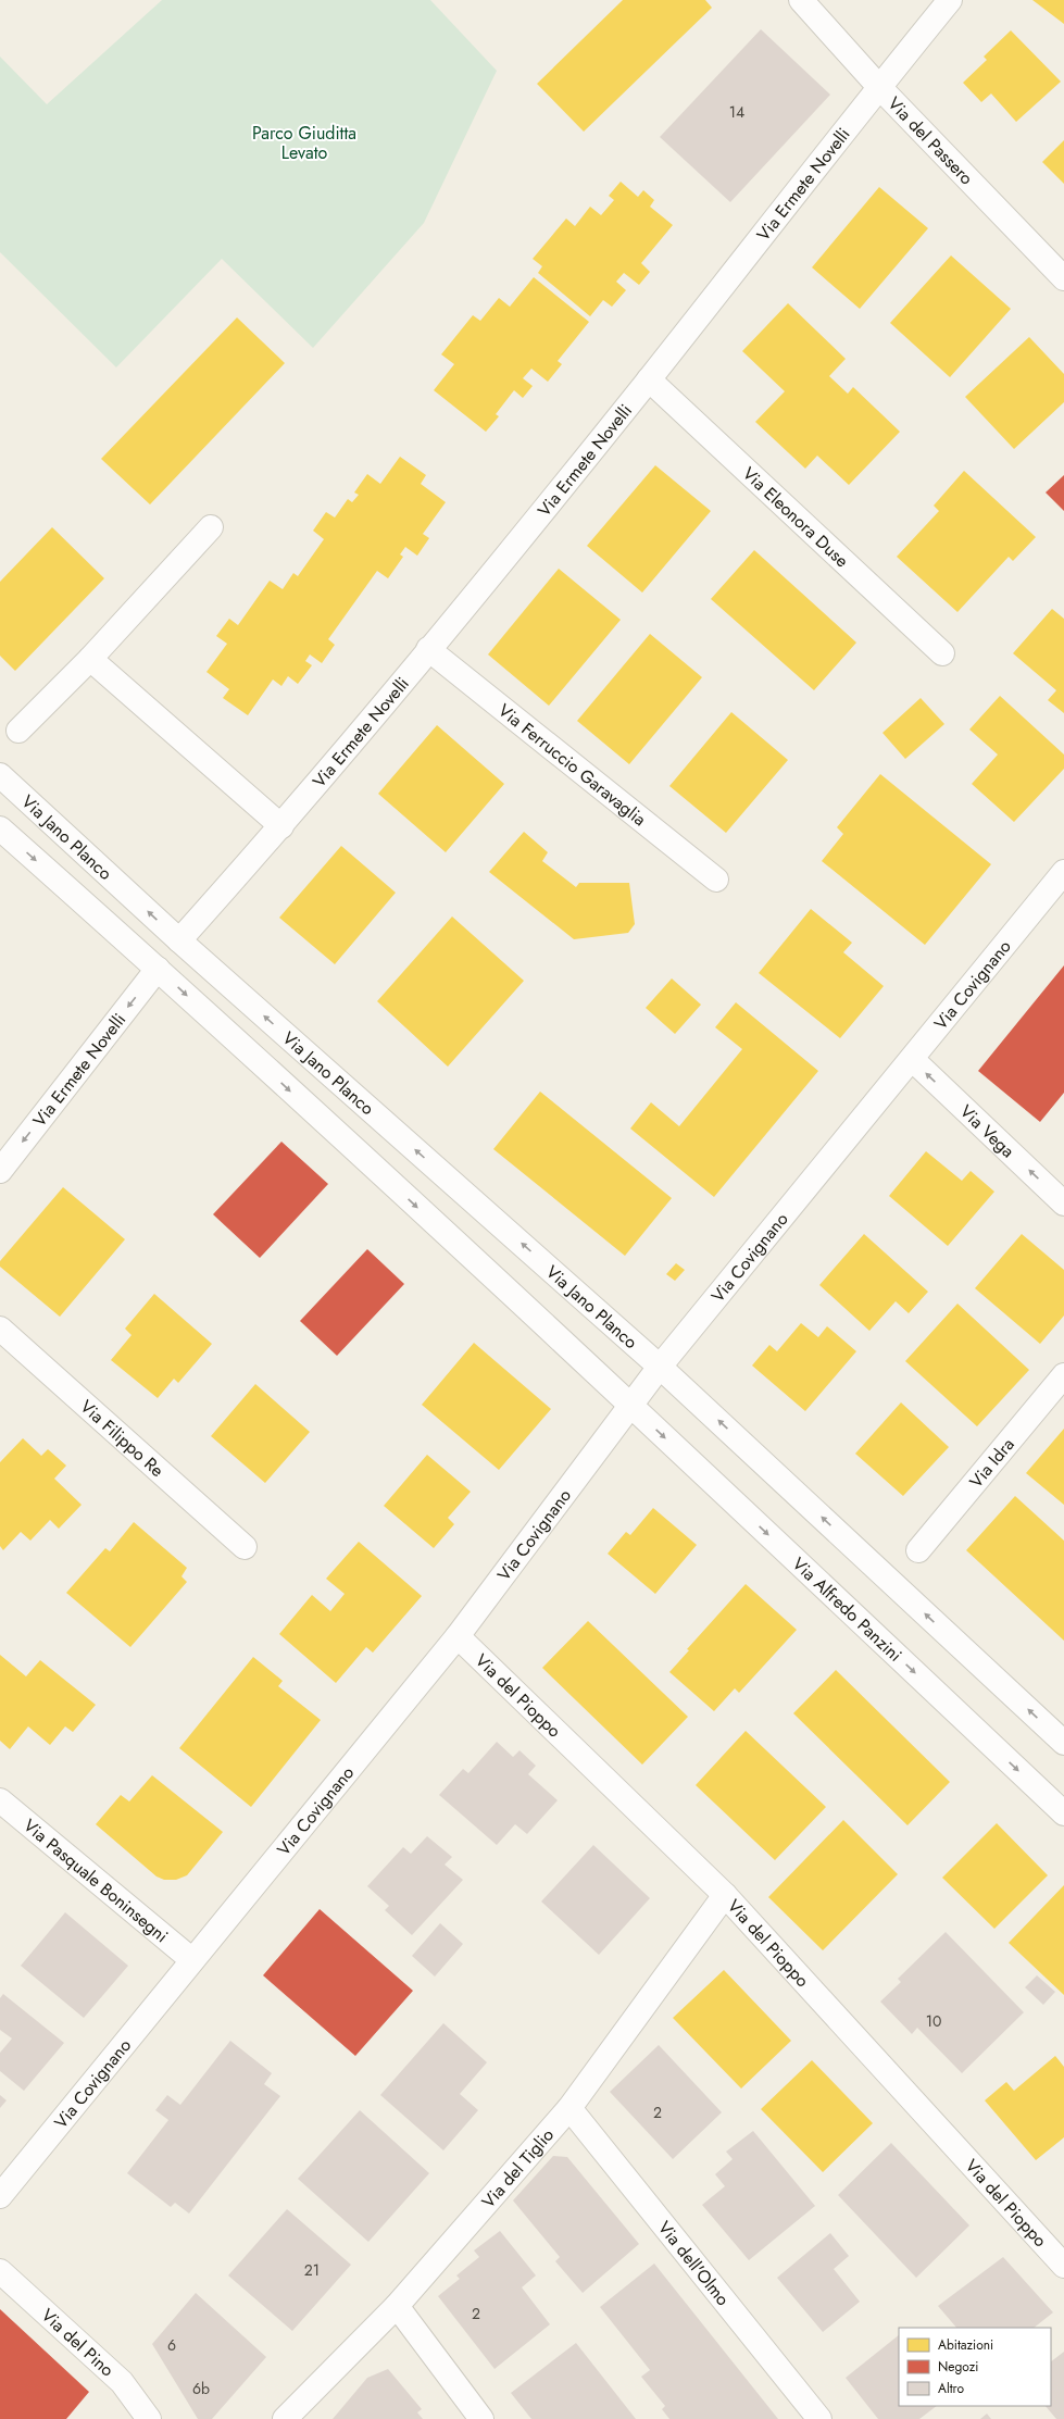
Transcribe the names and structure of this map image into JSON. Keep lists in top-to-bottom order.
{
  "streets": {
    "street": [
      "Via del Passero",
      "Via Ermete Novelli",
      "Via Eleonora Duse",
      "Via Ferruccio Garavaglia",
      "Via Jano Planco",
      "Via Covignano",
      "Via Vega",
      "Via Filippo Re",
      "Via Idra",
      "Via Alfredo Panzini",
      "Via del Pioppo",
      "Via Pasquale Boninsegni",
      "Via del Tiglio",
      "Via dell'Olmo",
      "Via del Pino"
    ]
  },
  "crossings": [
    ["Via del Passero", "Via Ermete Novelli"],
    ["Via Ermete Novelli", "Via Eleonora Duse"],
    ["Via Ermete Novelli", "Via Ferruccio Garavaglia"],
    ["Via Ermete Novelli", "Via Jano Planco"],
    ["Via Jano Planco", "Via Covignano"],
    ["Via Jano Planco", "Via Alfredo Panzini"],
    ["Via Covignano", "Via Vega"],
    ["Via Covignano", "Via Alfredo Panzini"],
    ["Via Covignano", "Via del Pioppo"],
    ["Via Covignano", "Via Pasquale Boninsegni"],
    ["Via del Pioppo", "Via del Tiglio"],
    ["Via del Tiglio", "Via dell'Olmo"]
  ],
  "one_way": ["Via Vega"],
  "parks": ["Parco Giuditta Levato"],
  "house_numbers": [
    "14",
    "10",
    "2",
    "21",
    "2",
    "6",
    "6b"
  ],
  "legend": ["Abitazioni", "Negozi", "Altro"]
}
